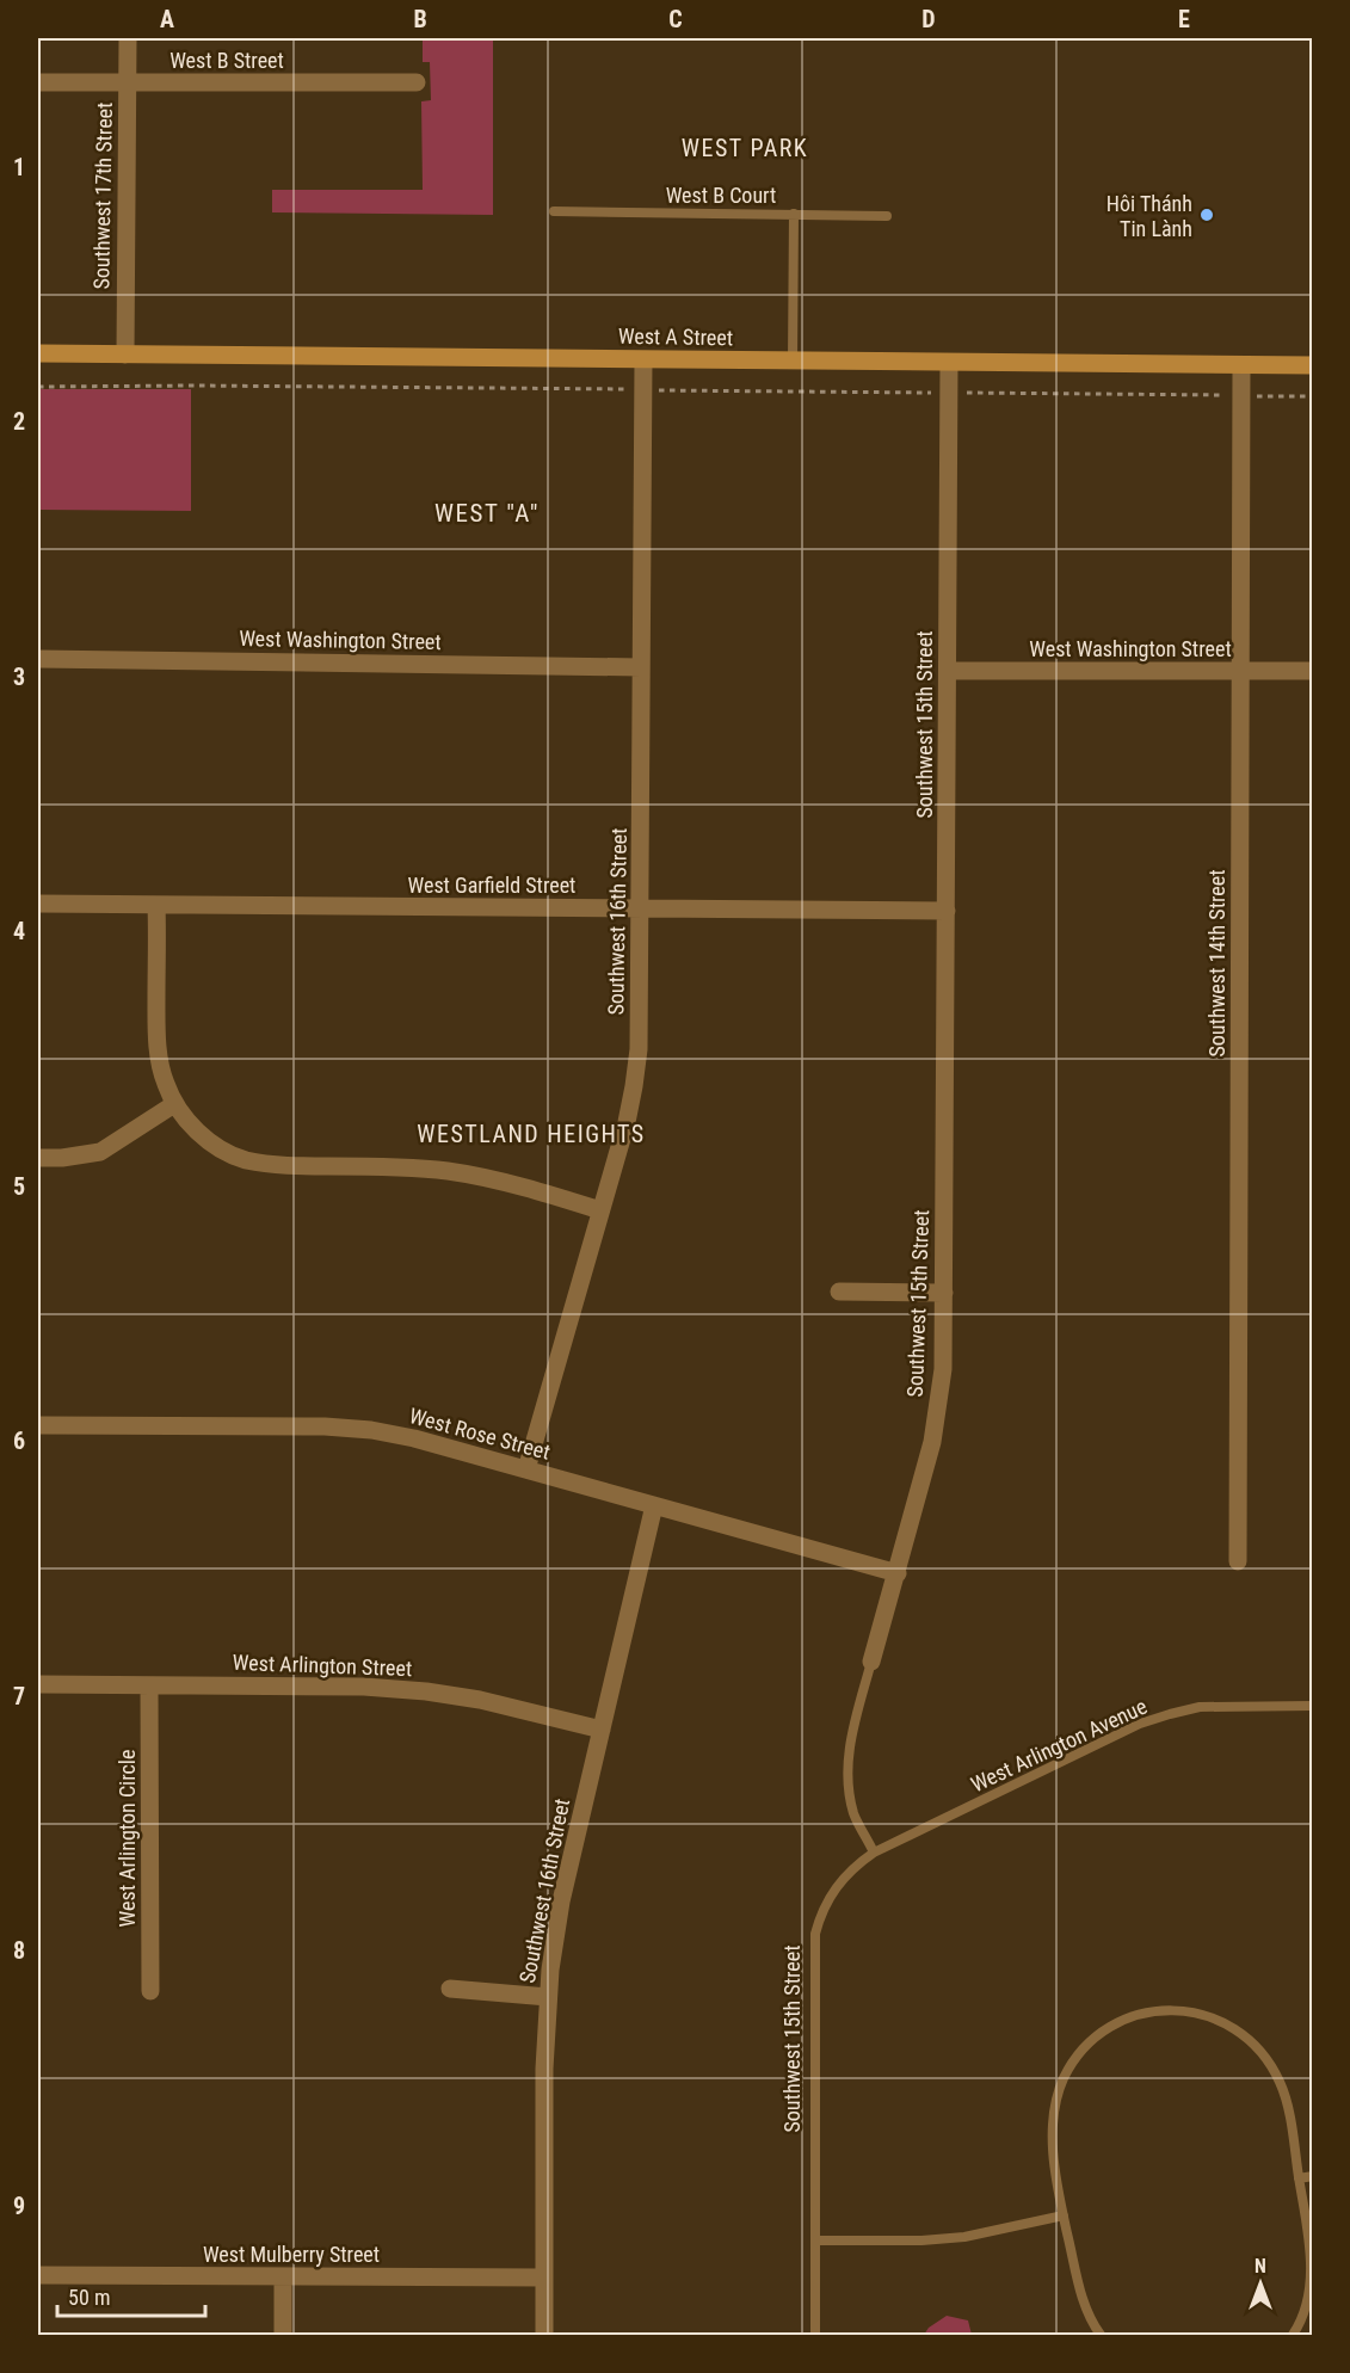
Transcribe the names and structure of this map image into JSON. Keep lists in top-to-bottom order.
{
  "streets": {
    "main road": ["West A Street"],
    "street": [
      "West B Street",
      "Southwest 17th Street",
      "West Washington Street",
      "Southwest 15th Street",
      "West Garfield Street",
      "Southwest 16th Street",
      "Southwest 14th Street",
      "West Rose Street",
      "West Arlington Street",
      "West Arlington Circle",
      "West Mulberry Street"
    ],
    "lane": ["West B Court", "West Arlington Avenue"]
  },
  "crossings": [
    ["West B Street", "Southwest 17th Street"],
    ["Southwest 17th Street", "West A Street"],
    ["West A Street", "Southwest 15th Street"],
    ["West A Street", "Southwest 16th Street"],
    ["West A Street", "Southwest 14th Street"],
    ["West Washington Street", "Southwest 15th Street"],
    ["West Washington Street", "Southwest 16th Street"],
    ["West Washington Street", "Southwest 14th Street"],
    ["Southwest 15th Street", "West Garfield Street"],
    ["Southwest 15th Street", "West Rose Street"],
    ["Southwest 15th Street", "West Arlington Avenue"],
    ["West Garfield Street", "Southwest 16th Street"],
    ["Southwest 16th Street", "West Rose Street"],
    ["Southwest 16th Street", "West Arlington Street"],
    ["Southwest 16th Street", "West Mulberry Street"],
    ["West Arlington Street", "West Arlington Circle"]
  ],
  "districts": ["WEST PARK", "WEST \"A\"", "WESTLAND HEIGHTS"],
  "places": ["Hôi Thánh Tin Lành"],
  "scale_bar": "50 m",
  "north": "top",
  "grid": {
    "columns": [
      "A",
      "B",
      "C",
      "D",
      "E"
    ],
    "rows": [
      "1",
      "2",
      "3",
      "4",
      "5",
      "6",
      "7",
      "8",
      "9"
    ]
  }
}
